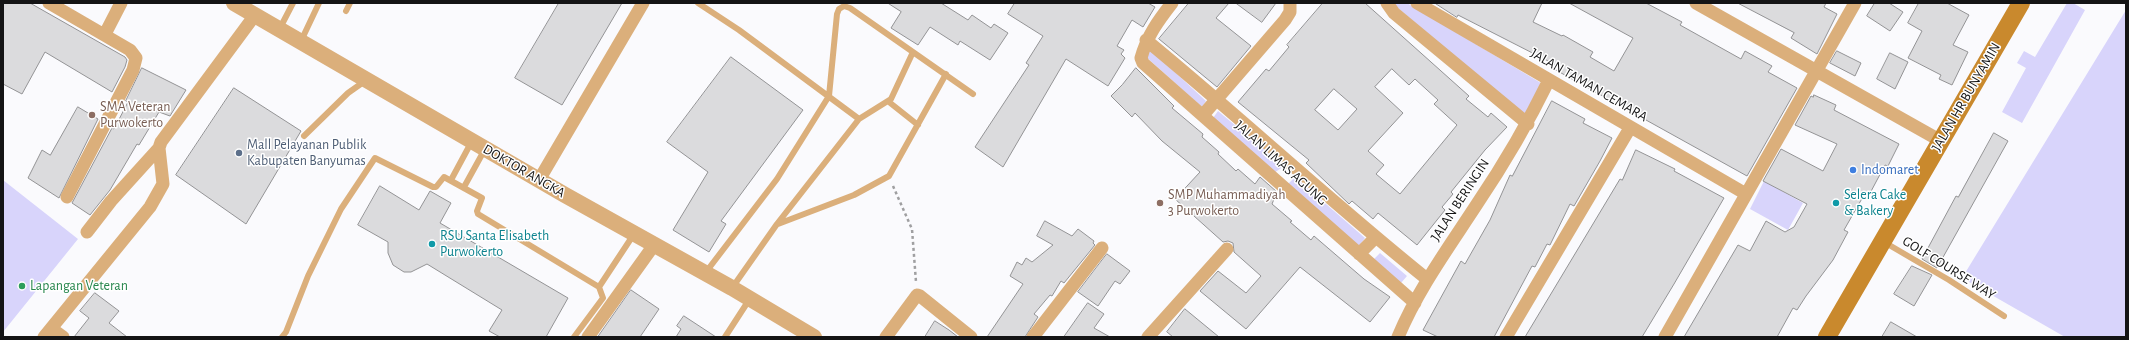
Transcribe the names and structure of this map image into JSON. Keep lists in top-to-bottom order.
{
  "streets": {
    "main road": ["JALAN HR BUNYAMIN"],
    "street": [
      "JALAN TAMAN CEMARA",
      "JALAN LIMAS AGUNG",
      "DOKTOR ANGKA",
      "JALAN BERINGIN"
    ],
    "lane": ["GOLF COURSE WAY"]
  },
  "crossings": [
    ["JALAN TAMAN CEMARA", "JALAN BERINGIN"],
    ["JALAN HR BUNYAMIN", "GOLF COURSE WAY"],
    ["JALAN LIMAS AGUNG", "JALAN BERINGIN"]
  ],
  "places": [
    "SMA Veteran Purwokerto",
    "Mall Pelayanan Publik Kabupaten Banyumas",
    "Indomaret",
    "SMP Muhammadiyah 3 Purwokerto",
    "Selera Cake & Bakery",
    "RSU Santa Elisabeth Purwokerto",
    "Lapangan Veteran"
  ]
}
